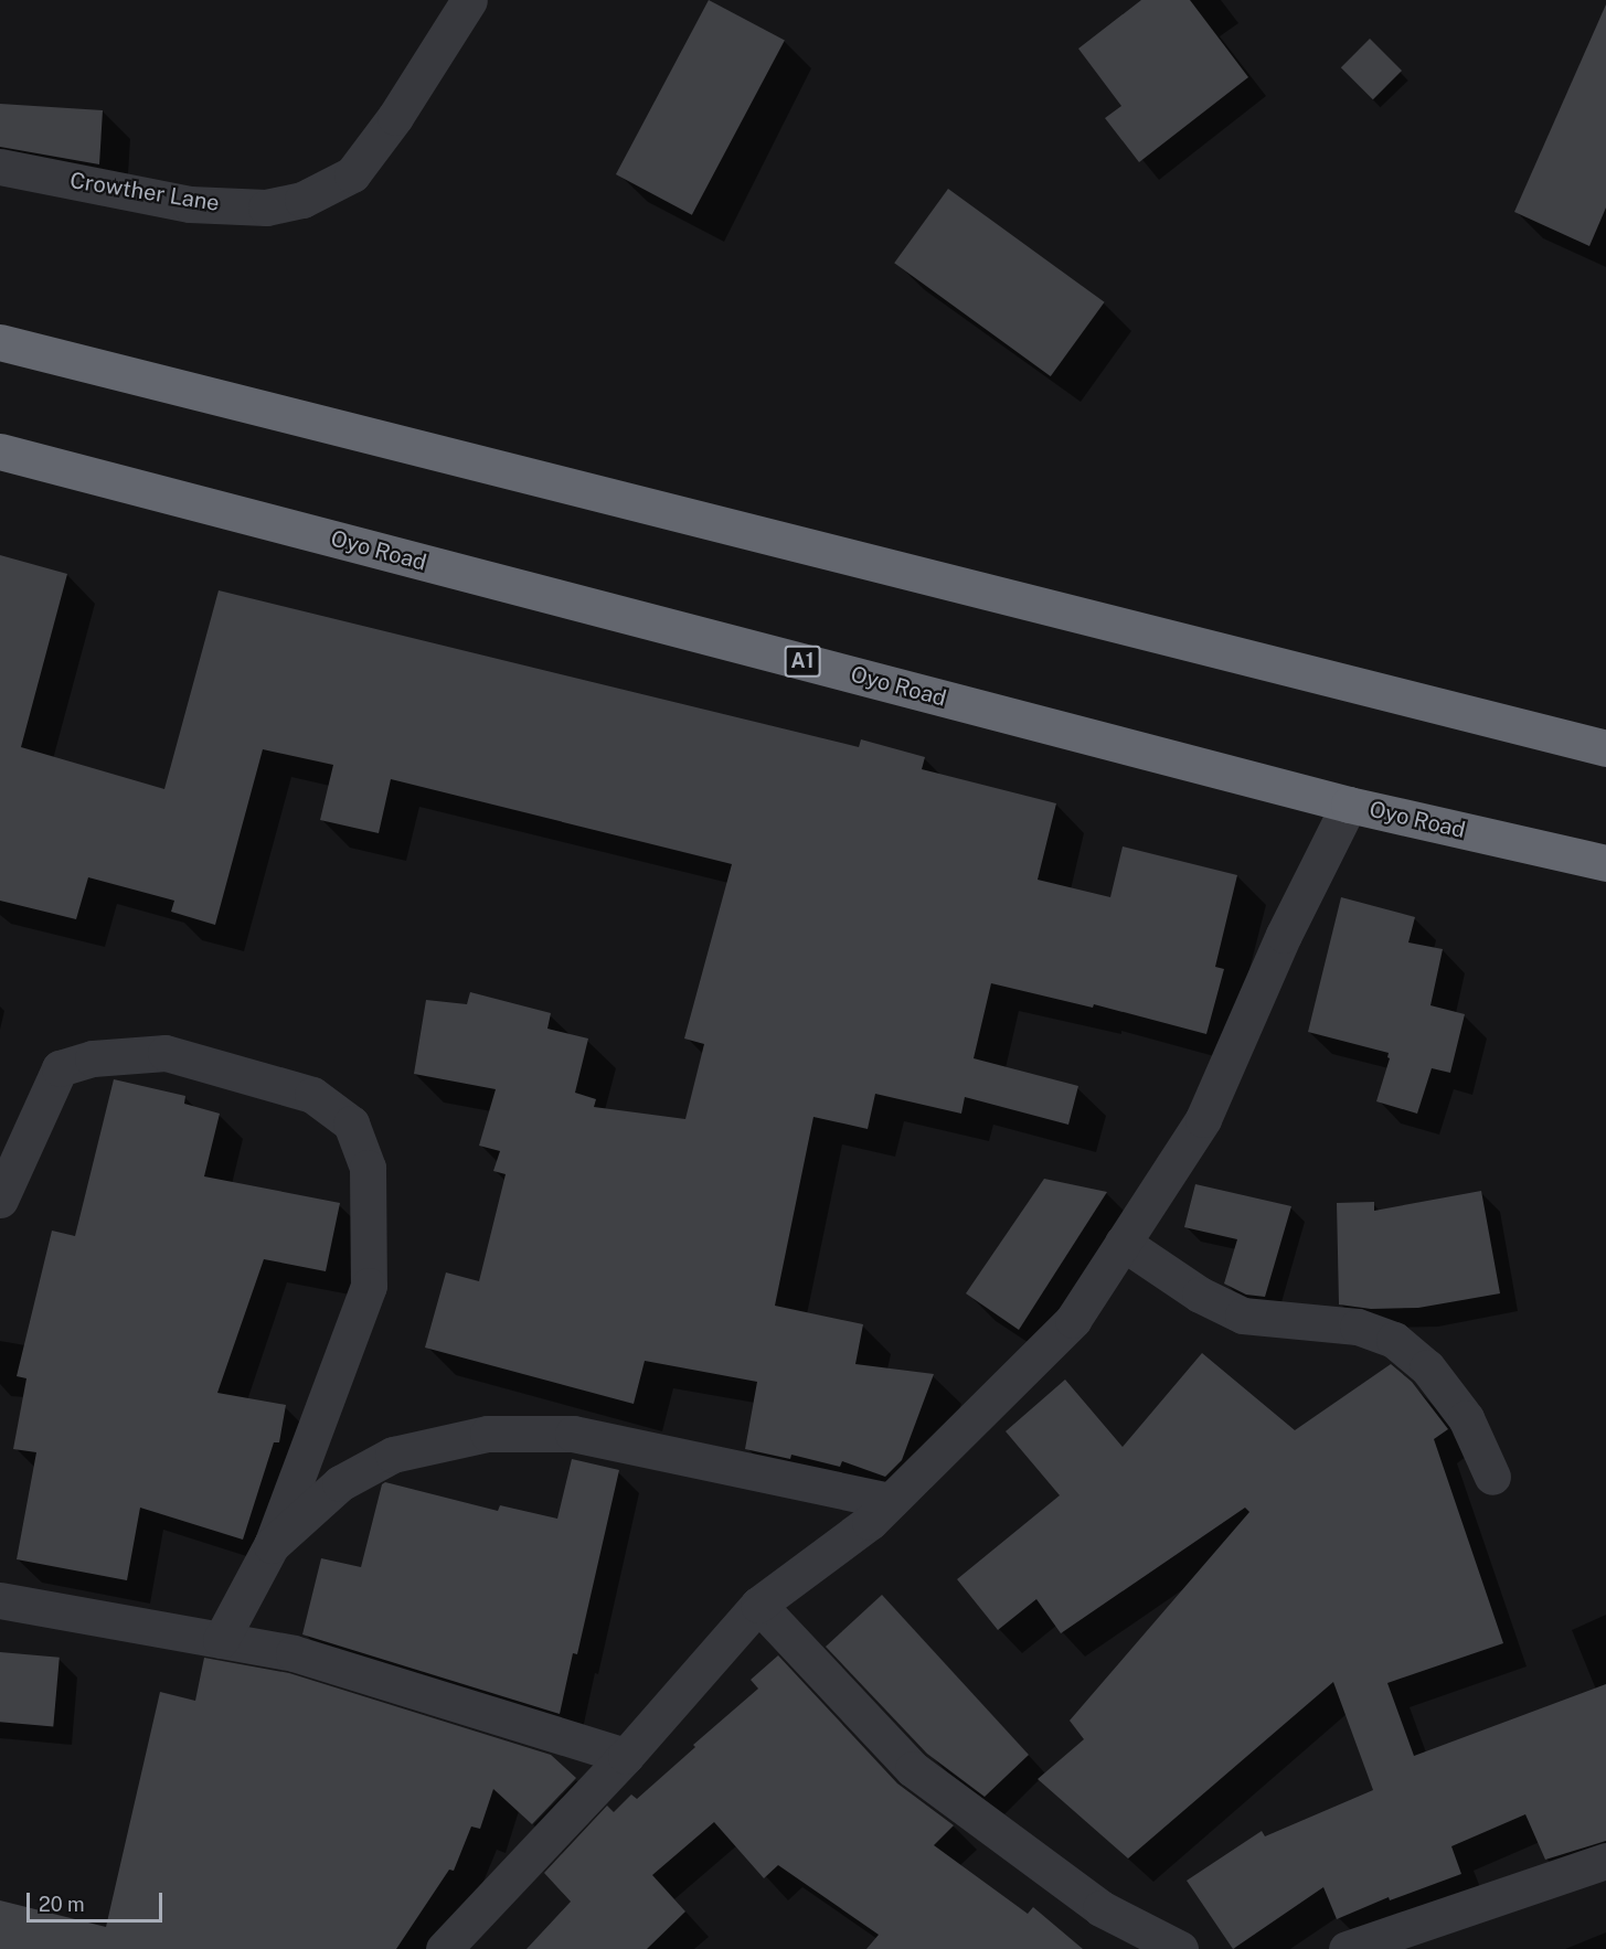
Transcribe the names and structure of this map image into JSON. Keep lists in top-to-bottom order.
{
  "streets": {
    "highway": ["Oyo Road", "A1"],
    "street": ["Crowther Lane"]
  },
  "scale_bar": "20 m"
}
